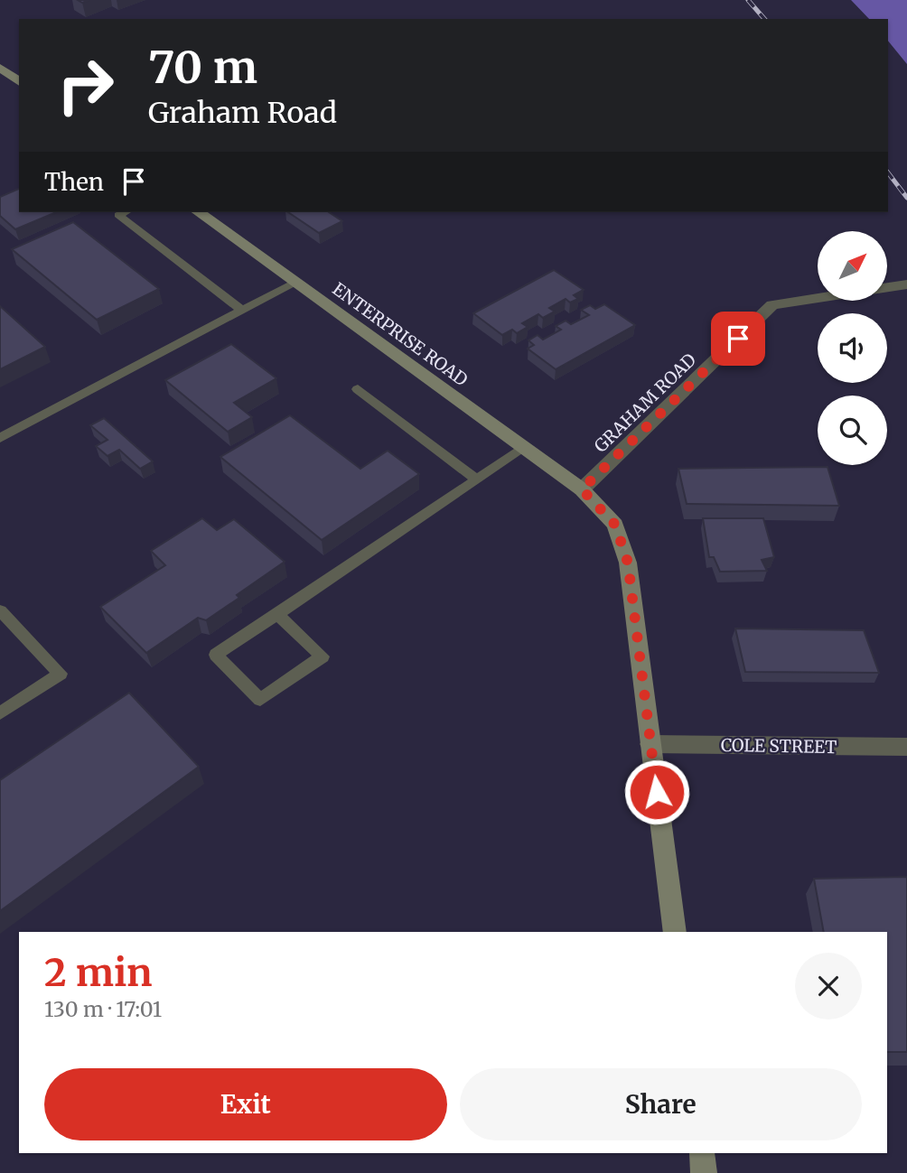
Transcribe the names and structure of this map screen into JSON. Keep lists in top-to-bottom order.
{
  "streets": {
    "street": ["ENTERPRISE ROAD", "GRAHAM ROAD", "COLE STREET"]
  },
  "crossings": [
    ["ENTERPRISE ROAD", "GRAHAM ROAD"],
    ["ENTERPRISE ROAD", "COLE STREET"]
  ],
  "north": "top right",
  "page": {
    "turn": ["70 m", "Graham Road"],
    "then": "Then",
    "heading": ["2 min", "130 m · 17:01"],
    "buttons": ["Exit", "Share"]
  }
}
